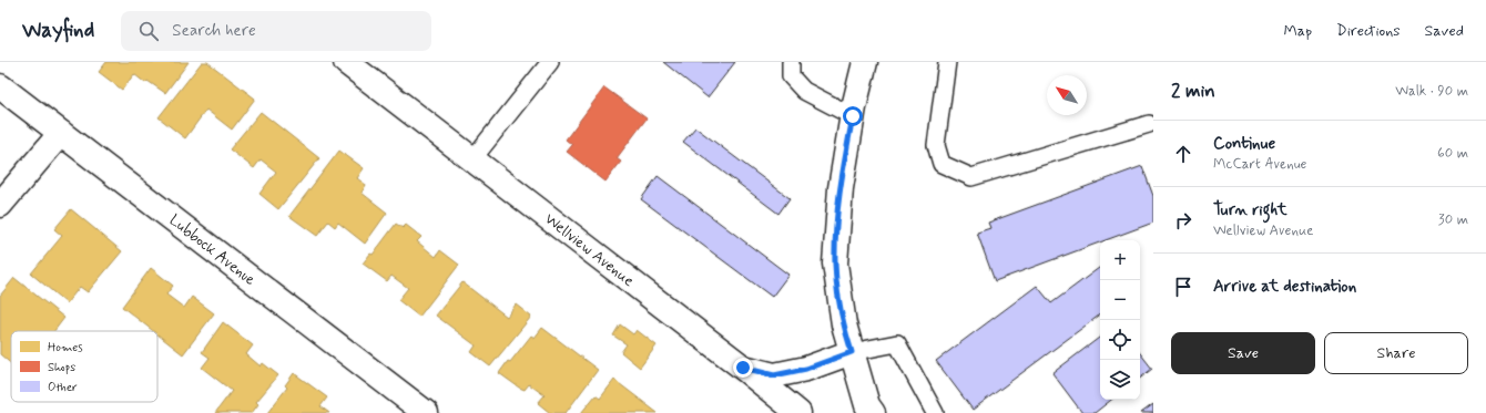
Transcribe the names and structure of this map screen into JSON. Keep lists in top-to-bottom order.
{
  "streets": {
    "street": ["Lubbock Avenue", "Wellview Avenue"]
  },
  "legend": ["Homes", "Shops", "Other"],
  "north": "top left",
  "page": {
    "header": "Wayfind",
    "search": "Search here",
    "nav": ["Map", "Directions", "Saved"],
    "heading": ["2 min", "Walk · 90 m"],
    "list": [
      ["Continue", "McCart Avenue", "60 m"],
      ["Turn right", "Wellview Avenue", "30 m"],
      "Arrive at destination"
    ],
    "map_buttons": ["+", "−"],
    "buttons": ["Save", "Share"]
  }
}
